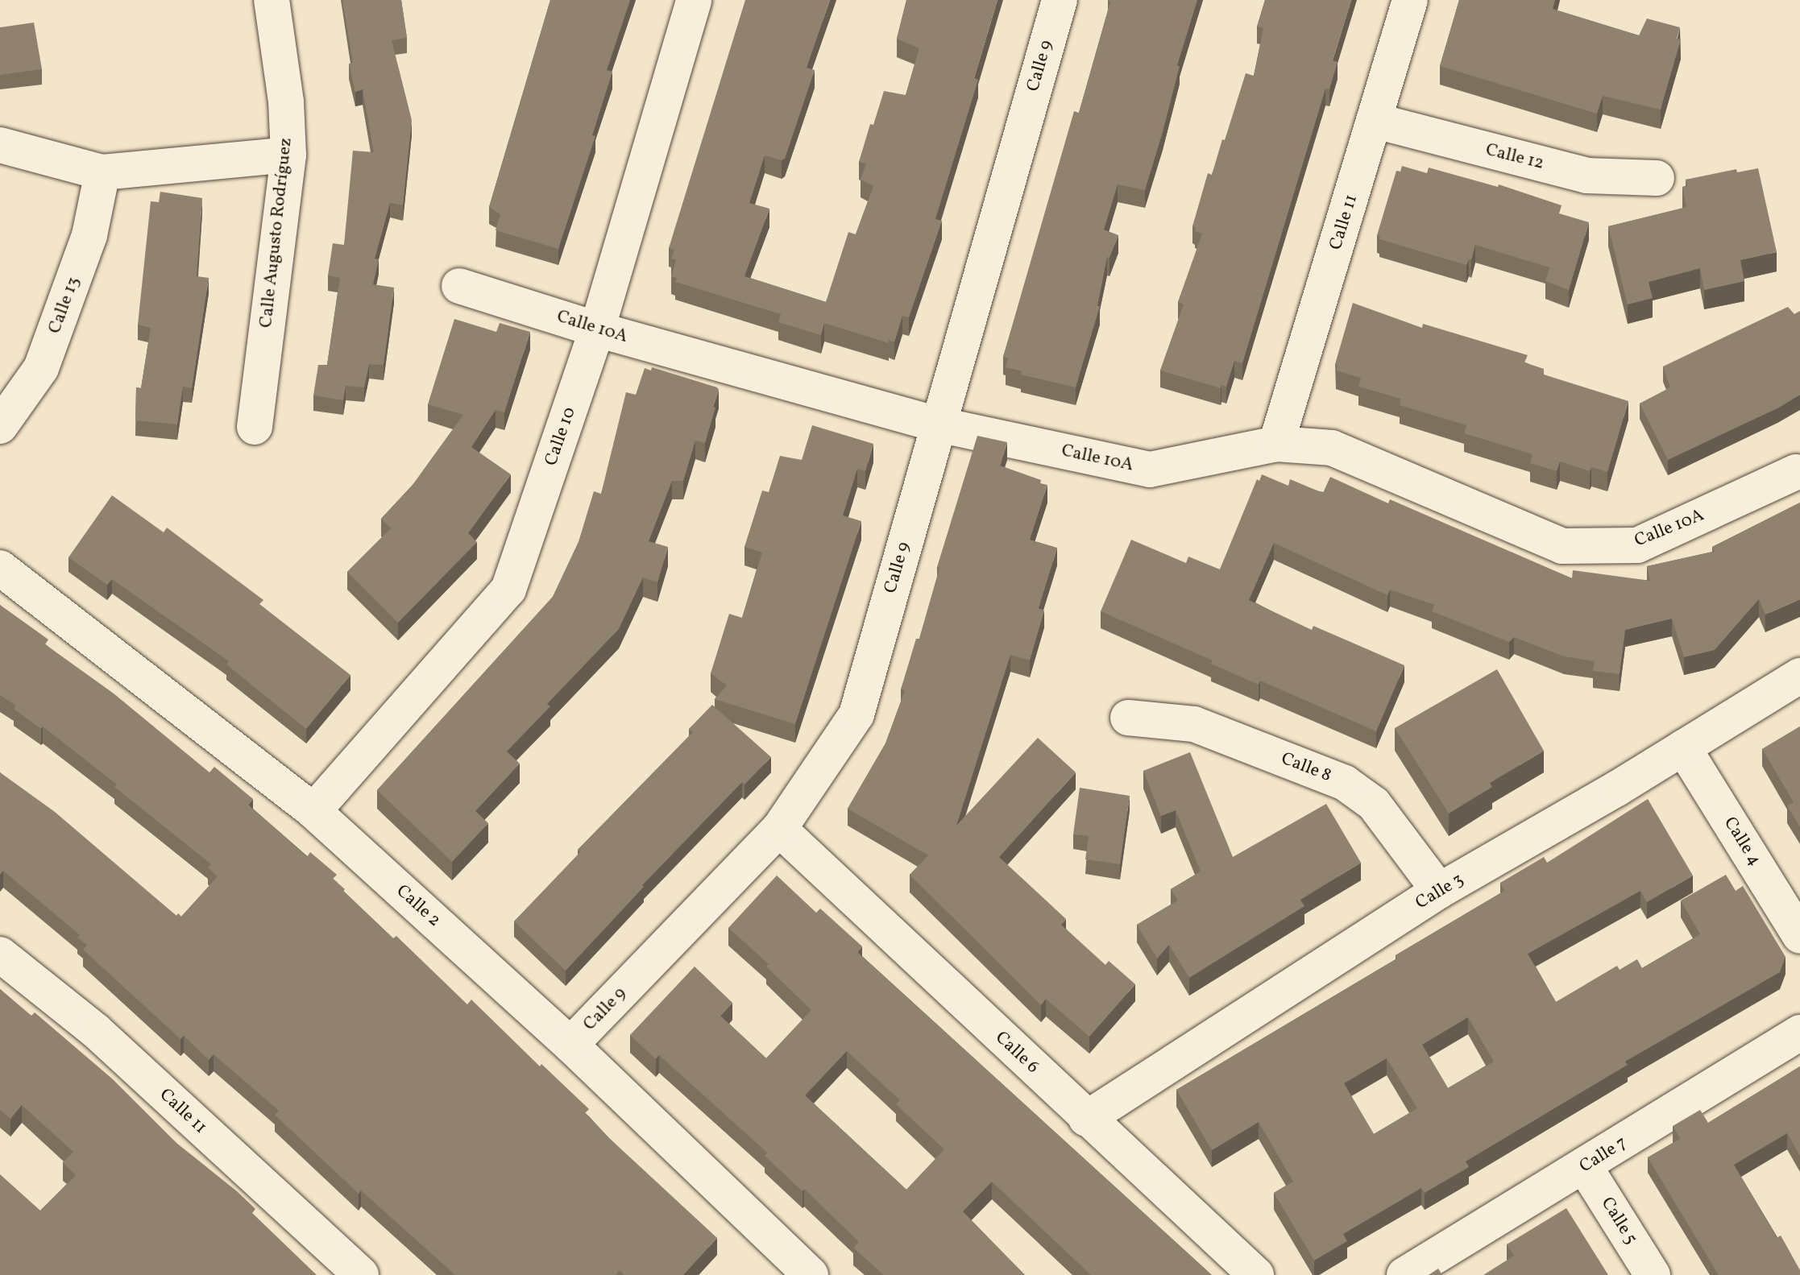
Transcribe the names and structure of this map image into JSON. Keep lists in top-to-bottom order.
{
  "streets": {
    "street": [
      "Calle 9",
      "Calle 12",
      "Calle 11",
      "Calle Augusto Rodríguez",
      "Calle 13",
      "Calle 10A",
      "Calle 10",
      "Calle 8",
      "Calle 4",
      "Calle 3",
      "Calle 2",
      "Calle 6",
      "Calle 7",
      "Calle 5"
    ]
  },
  "crossings": [
    ["Calle 9", "Calle 10A"],
    ["Calle 9", "Calle 2"],
    ["Calle 9", "Calle 6"],
    ["Calle 12", "Calle 11"],
    ["Calle 11", "Calle 10A"],
    ["Calle 10A", "Calle 10"],
    ["Calle 10", "Calle 2"],
    ["Calle 8", "Calle 3"],
    ["Calle 4", "Calle 3"],
    ["Calle 3", "Calle 6"],
    ["Calle 7", "Calle 5"]
  ]
}
